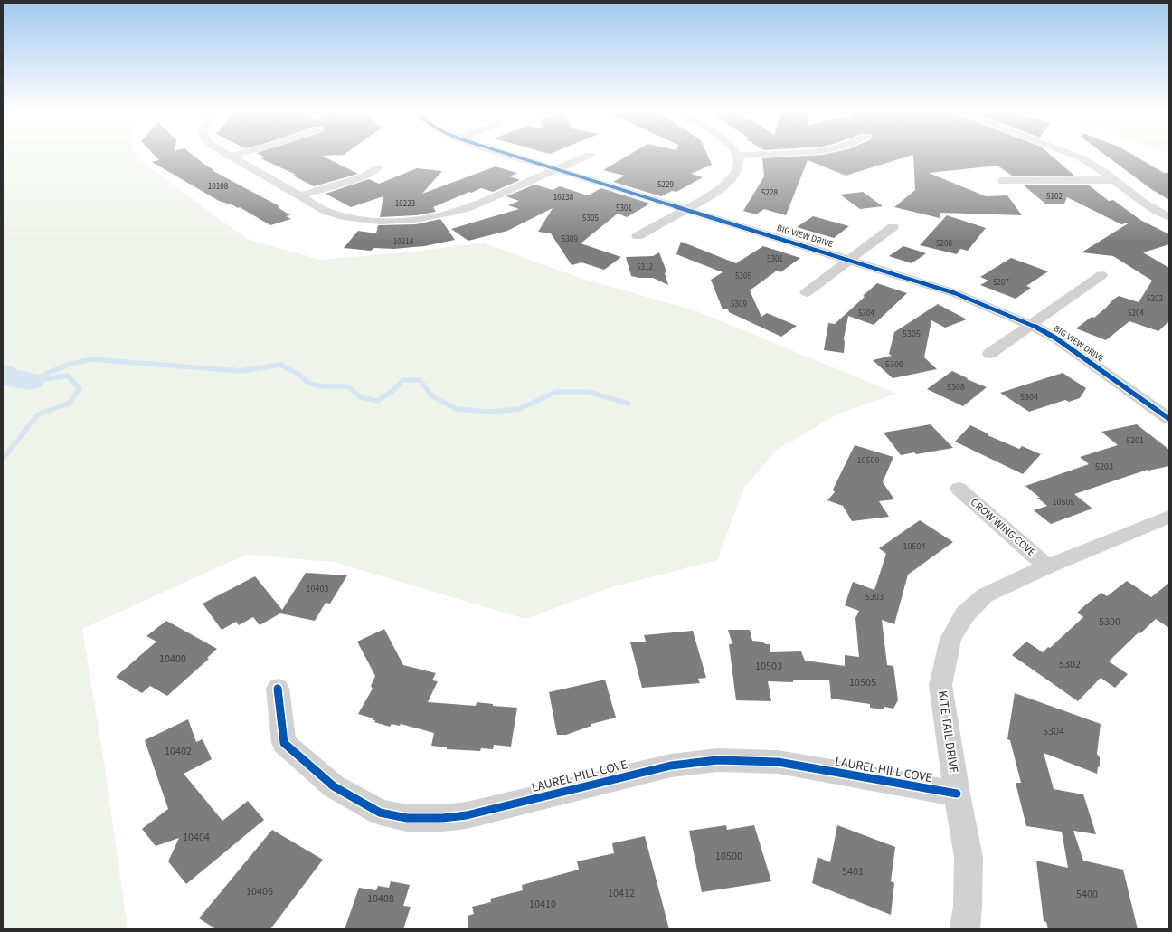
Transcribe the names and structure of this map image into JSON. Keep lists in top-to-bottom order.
{
  "streets": {
    "street": [
      "BIG VIEW DRIVE",
      "CROW WING COVE",
      "KITE TAIL DRIVE",
      "LAUREL HILL COVE"
    ]
  },
  "crossings": [
    ["CROW WING COVE", "KITE TAIL DRIVE"],
    ["KITE TAIL DRIVE", "LAUREL HILL COVE"]
  ],
  "house_numbers": [
    "5229",
    "10108",
    "5228",
    "5102",
    "10238",
    "10223",
    "5301",
    "5305",
    "5309",
    "10214",
    "5208",
    "5301",
    "5312",
    "5305",
    "5207",
    "5202",
    "5309",
    "5304",
    "5204",
    "5305",
    "5309",
    "5308",
    "5304",
    "5201",
    "10500",
    "5203",
    "10505",
    "10504",
    "10403",
    "5303",
    "5300",
    "10400",
    "5302",
    "10503",
    "10505",
    "5304",
    "10402",
    "10404",
    "10500",
    "5401",
    "10406",
    "10412",
    "5400",
    "10408",
    "10410"
  ]
}
